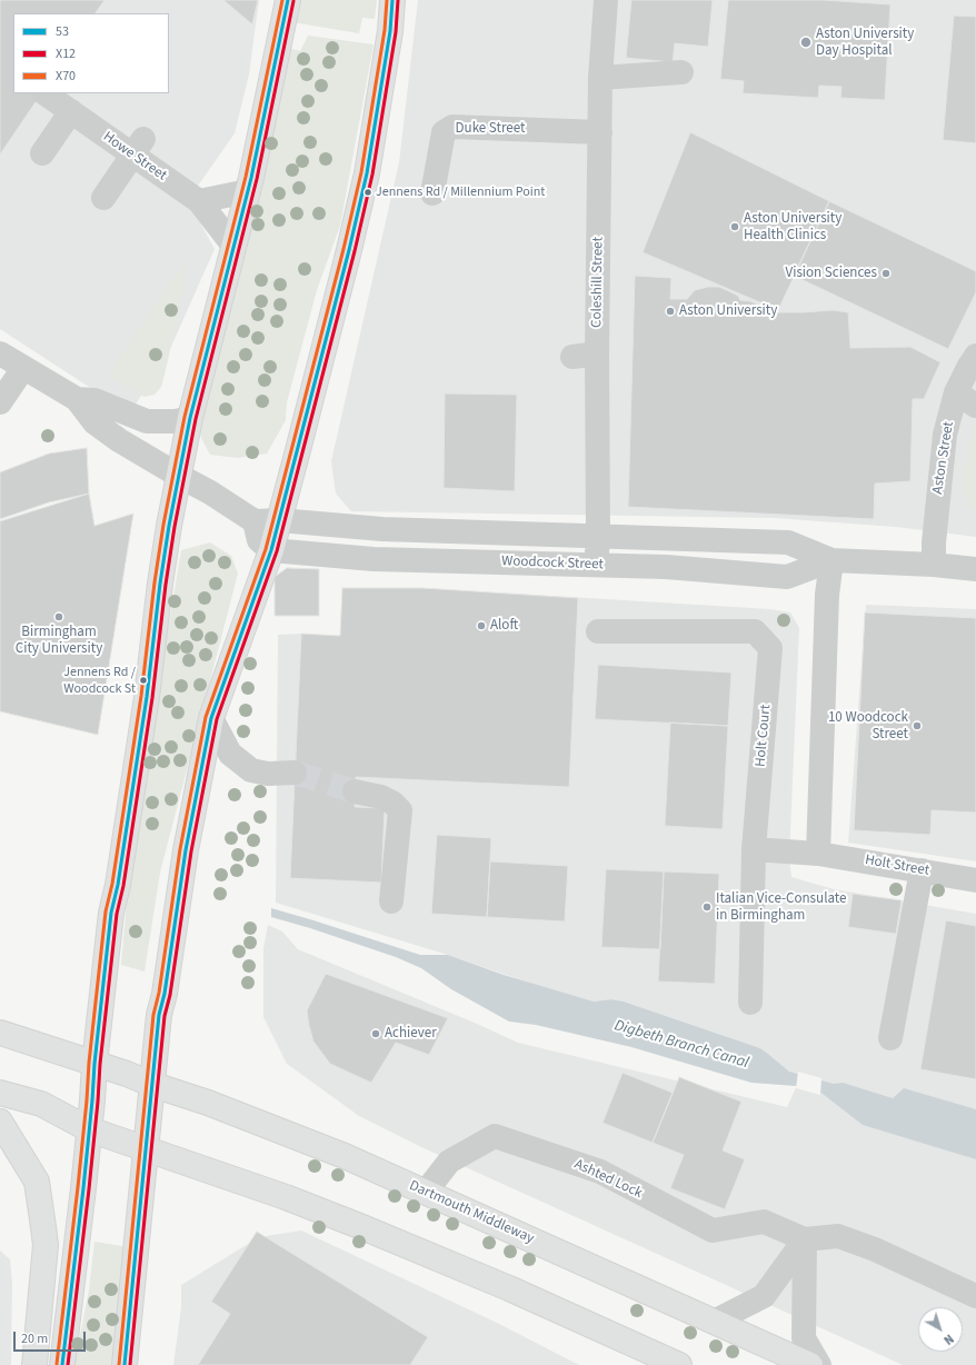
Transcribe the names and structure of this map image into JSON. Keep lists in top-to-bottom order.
{
  "streets": {
    "main road": ["Dartmouth Middleway"],
    "street": [
      "Duke Street",
      "Howe Street",
      "Coleshill Street",
      "Aston Street",
      "Woodcock Street",
      "Holt Court",
      "Holt Street",
      "Ashted Lock"
    ]
  },
  "crossings": [
    ["Duke Street", "Coleshill Street"],
    ["Coleshill Street", "Woodcock Street"],
    ["Aston Street", "Woodcock Street"],
    ["Holt Court", "Holt Street"],
    ["Ashted Lock", "Dartmouth Middleway"]
  ],
  "water": ["Digbeth Branch Canal"],
  "places": [
    "Aston University Day Hospital",
    "Jennens Rd / Millennium Point",
    "Aston University Health Clinics",
    "Vision Sciences",
    "Aston University",
    "Birmingham City University",
    "Aloft",
    "Jennens Rd / Woodcock St",
    "10 Woodcock Street",
    "Italian Vice-Consulate in Birmingham",
    "Achiever"
  ],
  "lines": ["transit line 53", "transit line X12", "transit line X70"],
  "legend": ["53", "X12", "X70"],
  "scale_bar": "20 m",
  "north": "bottom right"
}
